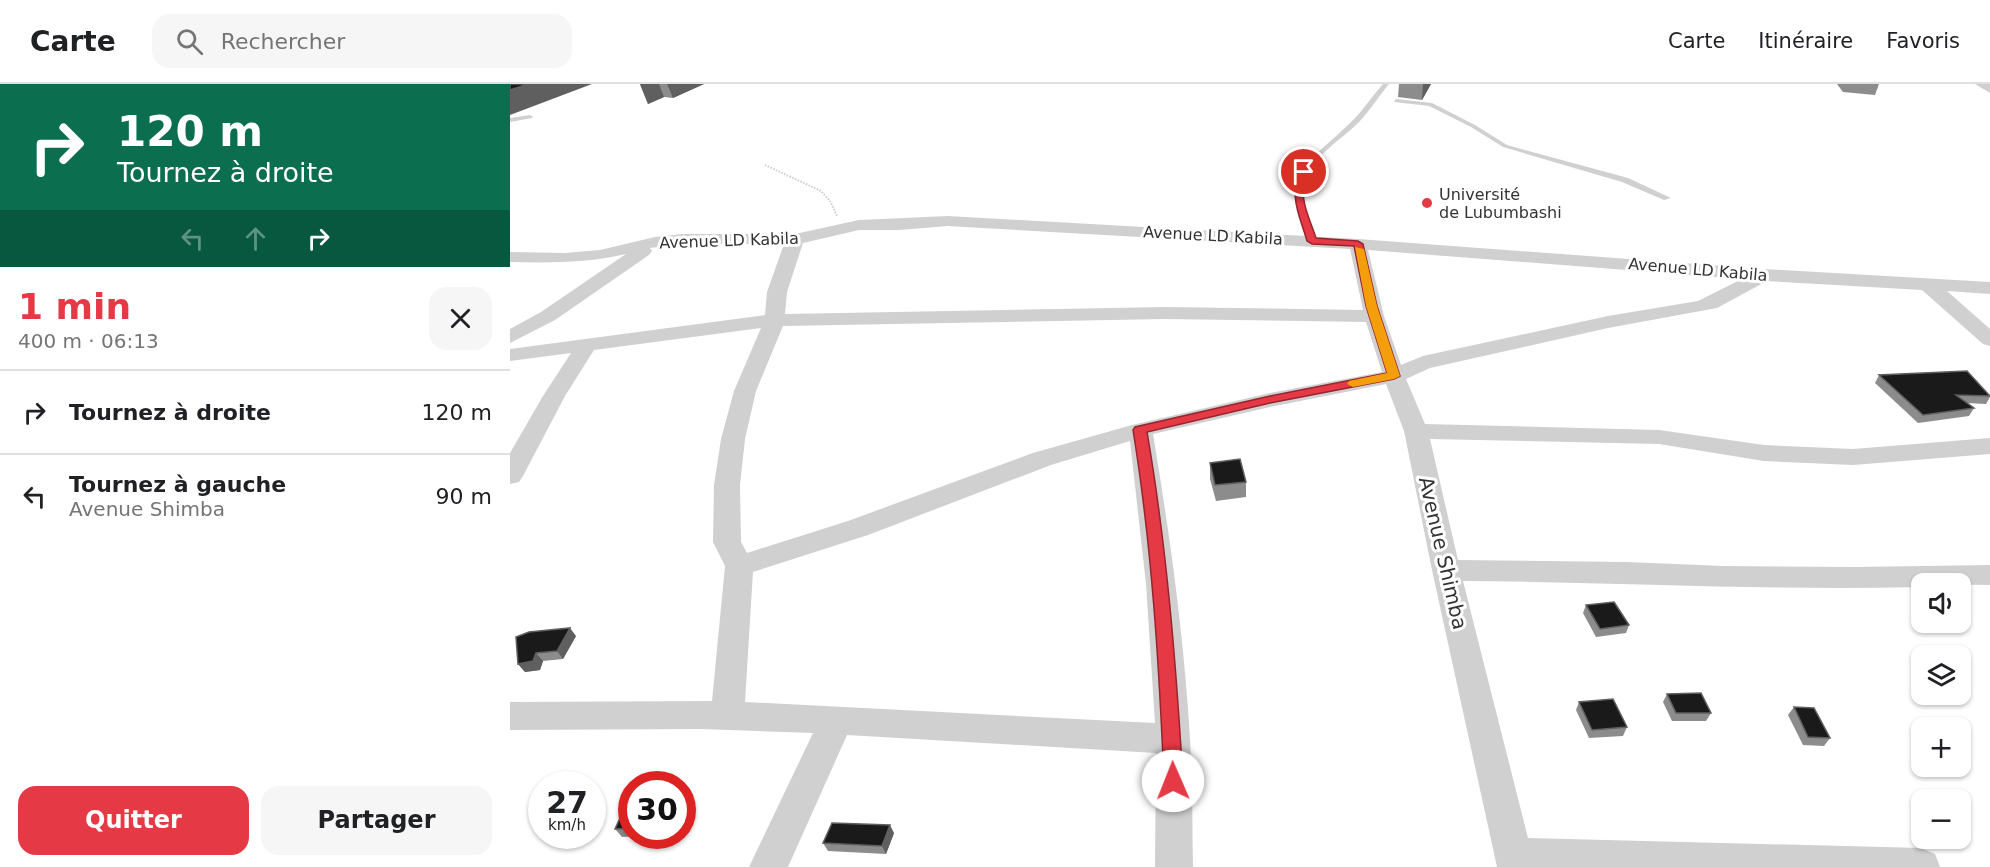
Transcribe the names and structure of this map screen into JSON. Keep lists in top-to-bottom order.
{
  "streets": {
    "street": ["Avenue LD Kabila", "Avenue Shimba"]
  },
  "crossings": [
    ["Avenue LD Kabila", "Avenue Shimba"]
  ],
  "places": ["Université de Lubumbashi"],
  "page": {
    "header": "Carte",
    "search": "Rechercher",
    "nav": ["Carte", "Itinéraire", "Favoris"],
    "turn": ["120 m", "Tournez à droite"],
    "heading": ["1 min", "400 m · 06:13"],
    "list": [
      {
        "name": "Tournez à droite",
        "value": "120 m"
      },
      {
        "name": "Tournez à gauche",
        "note": "Avenue Shimba",
        "value": "90 m"
      }
    ],
    "map_buttons": ["+", "−"],
    "speed": "27 km/h",
    "limit": "30",
    "buttons": ["Quitter", "Partager"]
  }
}
